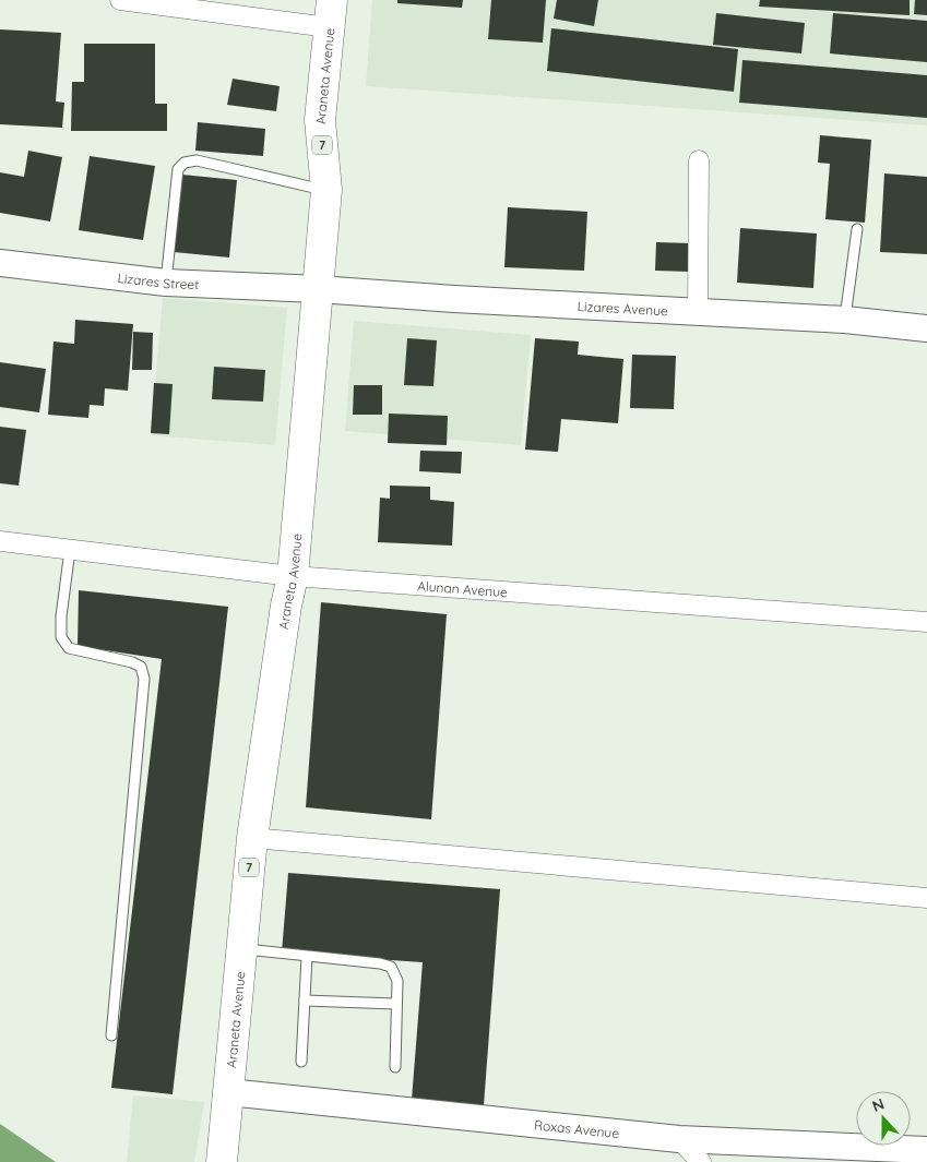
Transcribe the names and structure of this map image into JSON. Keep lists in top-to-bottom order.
{
  "streets": {
    "main road": ["Araneta Avenue", "7"],
    "street": [
      "Lizares Street",
      "Lizares Avenue",
      "Alunan Avenue",
      "Roxas Avenue"
    ]
  },
  "crossings": [
    ["Araneta Avenue", "Lizares Street"],
    ["Araneta Avenue", "Lizares Avenue"],
    ["Araneta Avenue", "Alunan Avenue"],
    ["Araneta Avenue", "Roxas Avenue"],
    ["Lizares Street", "Lizares Avenue"]
  ],
  "north": "top"
}
